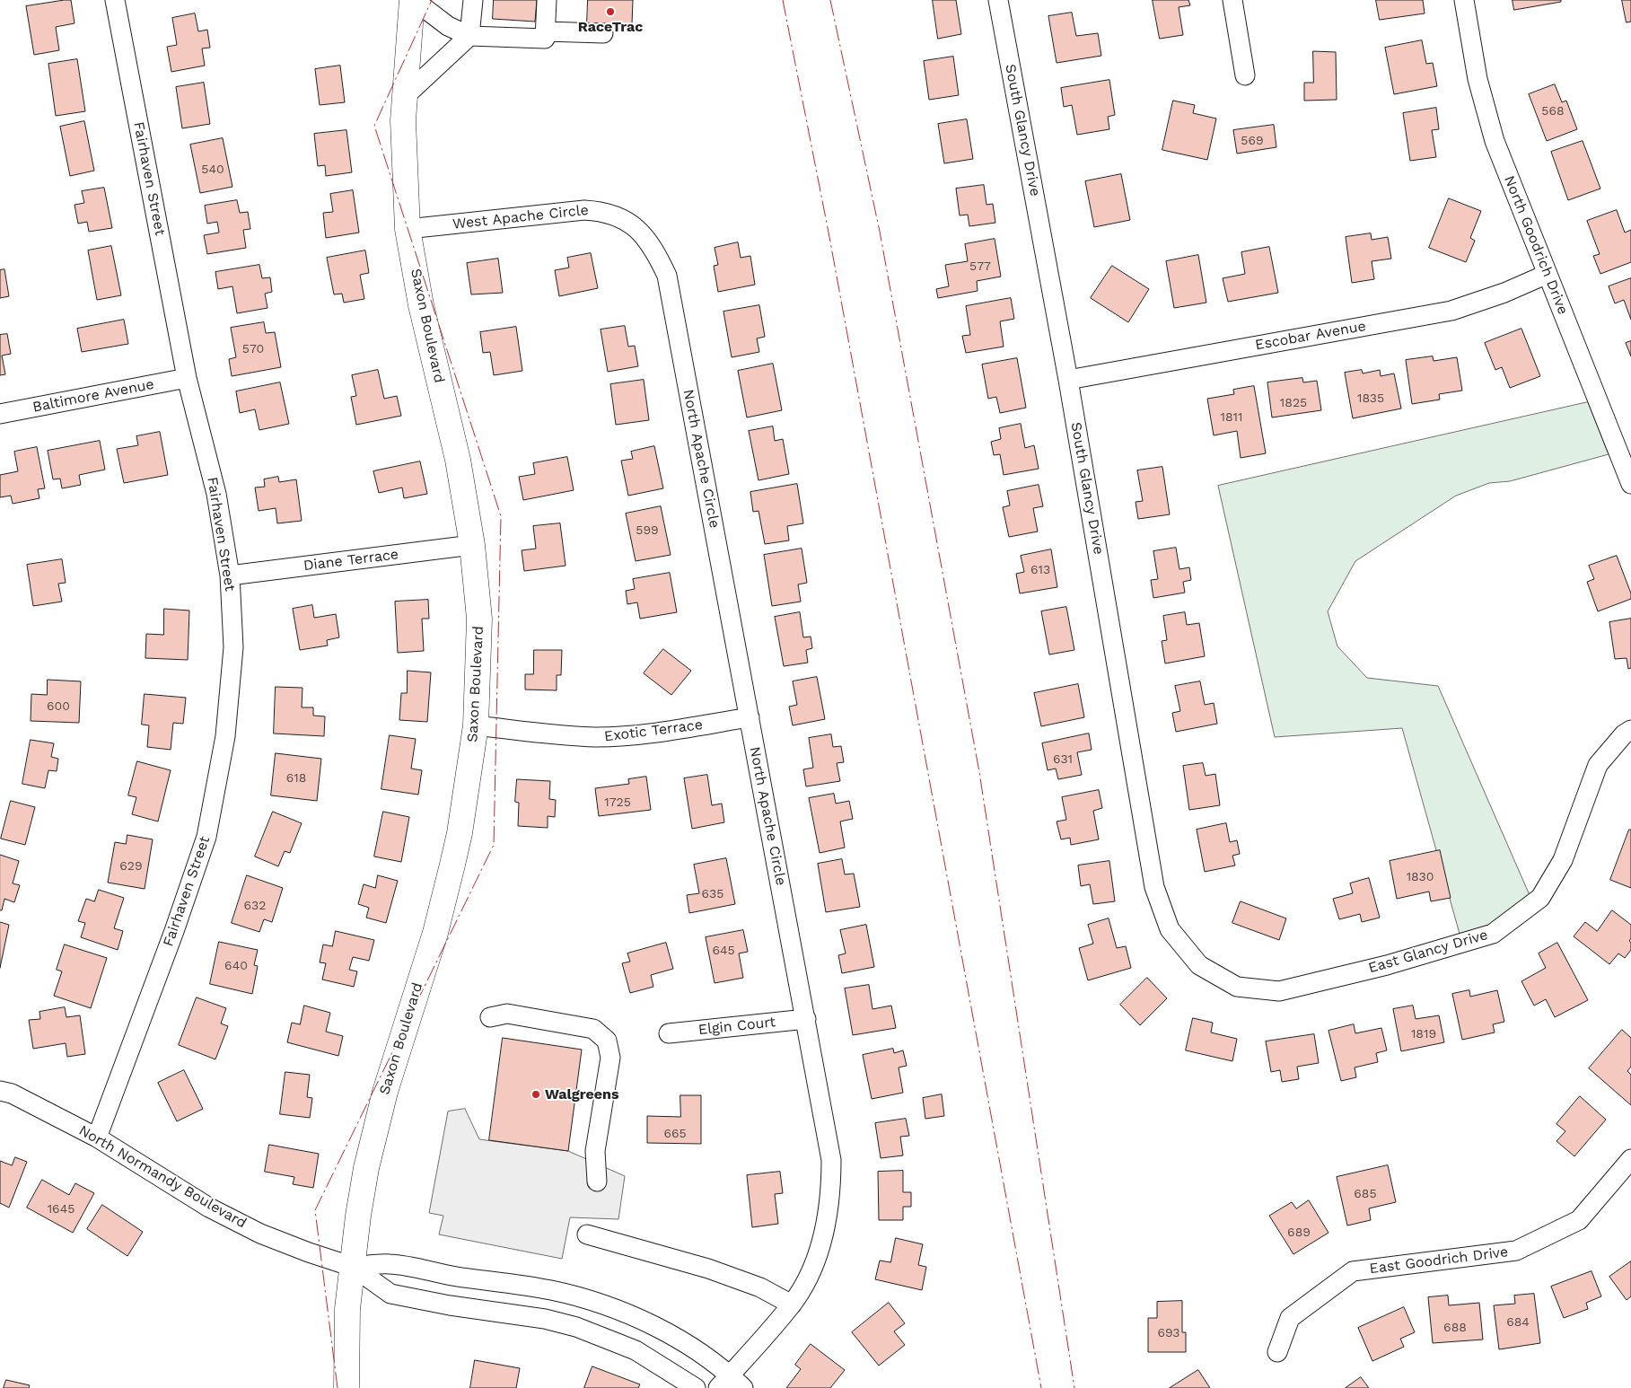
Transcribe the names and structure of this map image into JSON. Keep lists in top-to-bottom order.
{
  "streets": {
    "main road": ["Saxon Boulevard"],
    "street": [
      "South Glancy Drive",
      "Fairhaven Street",
      "West Apache Circle",
      "North Goodrich Drive",
      "Escobar Avenue",
      "Baltimore Avenue",
      "North Apache Circle",
      "Diane Terrace",
      "Exotic Terrace",
      "East Glancy Drive",
      "Elgin Court",
      "North Normandy Boulevard",
      "East Goodrich Drive"
    ]
  },
  "crossings": [
    ["South Glancy Drive", "Escobar Avenue"],
    ["South Glancy Drive", "East Glancy Drive"],
    ["Fairhaven Street", "Baltimore Avenue"],
    ["Fairhaven Street", "Diane Terrace"],
    ["Fairhaven Street", "North Normandy Boulevard"],
    ["West Apache Circle", "Saxon Boulevard"],
    ["West Apache Circle", "North Apache Circle"],
    ["North Goodrich Drive", "Escobar Avenue"],
    ["Saxon Boulevard", "Diane Terrace"],
    ["Saxon Boulevard", "Exotic Terrace"],
    ["Saxon Boulevard", "North Normandy Boulevard"],
    ["North Apache Circle", "Exotic Terrace"],
    ["North Apache Circle", "Elgin Court"],
    ["North Apache Circle", "North Normandy Boulevard"]
  ],
  "places": ["RaceTrac", "Walgreens"],
  "house_numbers": [
    "568",
    "569",
    "540",
    "577",
    "570",
    "1835",
    "1825",
    "1811",
    "599",
    "613",
    "600",
    "631",
    "618",
    "1725",
    "629",
    "1830",
    "635",
    "632",
    "645",
    "640",
    "1819",
    "665",
    "685",
    "1645",
    "689",
    "684",
    "688",
    "693"
  ]
}
